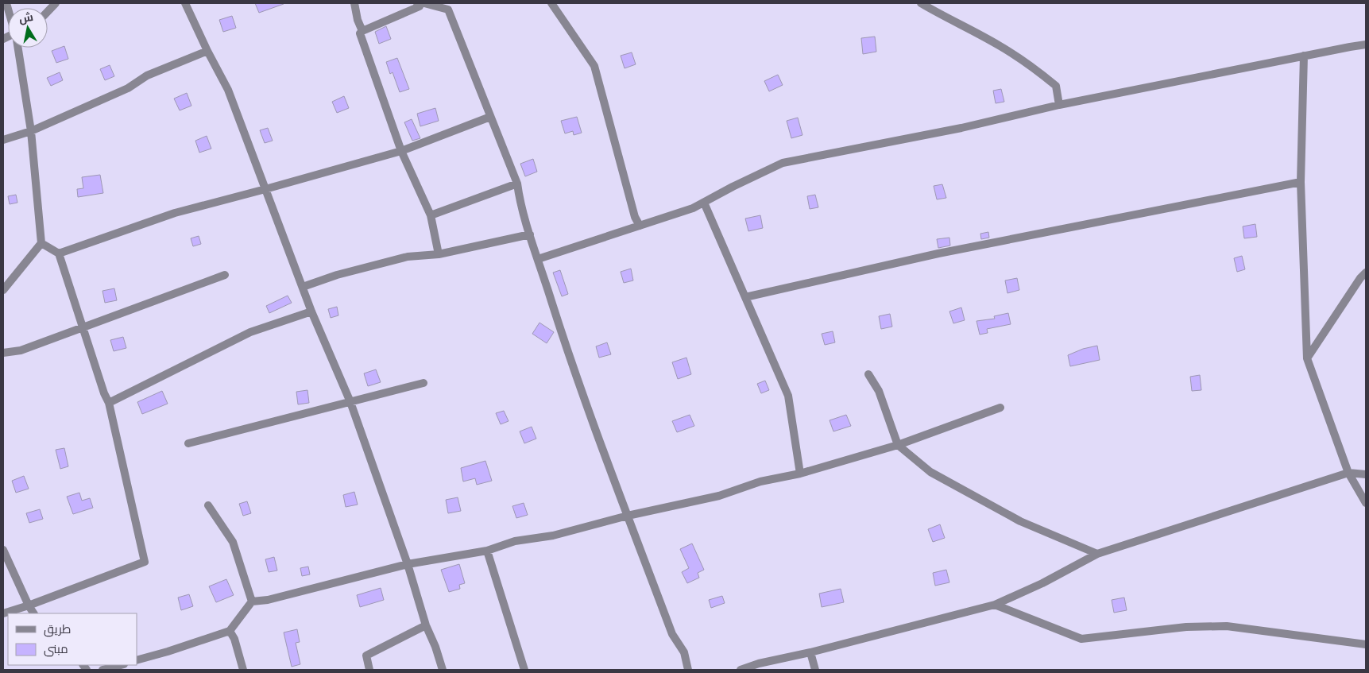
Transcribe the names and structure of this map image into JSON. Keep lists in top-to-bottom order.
{
  "legend": ["طريق", "مبنى"],
  "north": "top"
}
